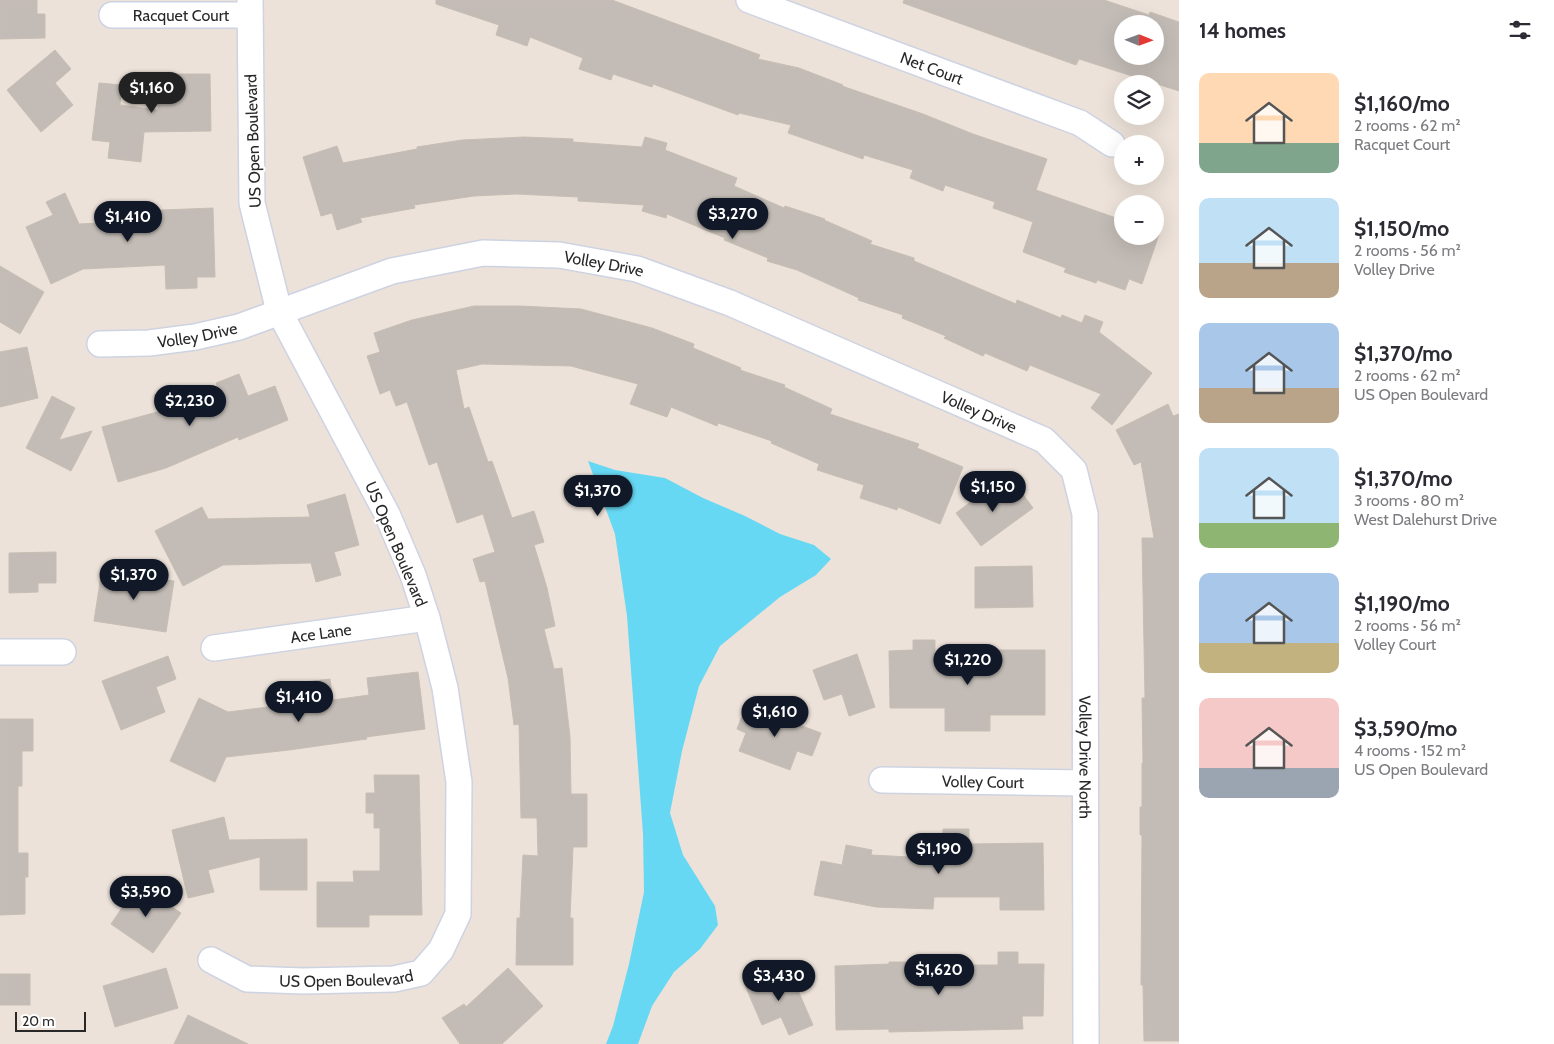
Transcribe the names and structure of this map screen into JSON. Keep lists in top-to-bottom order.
{
  "streets": {
    "street": [
      "Racquet Court",
      "Net Court",
      "US Open Boulevard",
      "Volley Drive",
      "Ace Lane",
      "Volley Drive North",
      "Volley Court"
    ]
  },
  "crossings": [
    ["Racquet Court", "US Open Boulevard"],
    ["US Open Boulevard", "Volley Drive"],
    ["US Open Boulevard", "Ace Lane"],
    ["Volley Drive", "Volley Drive North"],
    ["Volley Drive North", "Volley Court"]
  ],
  "scale_bar": "20 m",
  "north": "right",
  "page": {
    "heading": "14 homes",
    "map_buttons": ["+", "−"],
    "list": [
      {
        "name": "$1,160/mo",
        "note": "2 rooms · 62 m² · Racquet Court"
      },
      {
        "name": "$1,150/mo",
        "note": "2 rooms · 56 m² · Volley Drive"
      },
      {
        "name": "$1,370/mo",
        "note": "2 rooms · 62 m² · US Open Boulevard"
      },
      {
        "name": "$1,370/mo",
        "note": "3 rooms · 80 m² · West Dalehurst Drive"
      },
      {
        "name": "$1,190/mo",
        "note": "2 rooms · 56 m² · Volley Court"
      },
      {
        "name": "$3,590/mo",
        "note": "4 rooms · 152 m² · US Open Boulevard"
      }
    ],
    "price": [
      "$1,160",
      "$3,270",
      "$1,410",
      "$2,230",
      "$1,150",
      "$1,370",
      "$1,370",
      "$1,220",
      "$1,410",
      "$1,610",
      "$1,190",
      "$3,590",
      "$1,620",
      "$3,430"
    ],
    "scale": "20 m"
  }
}
